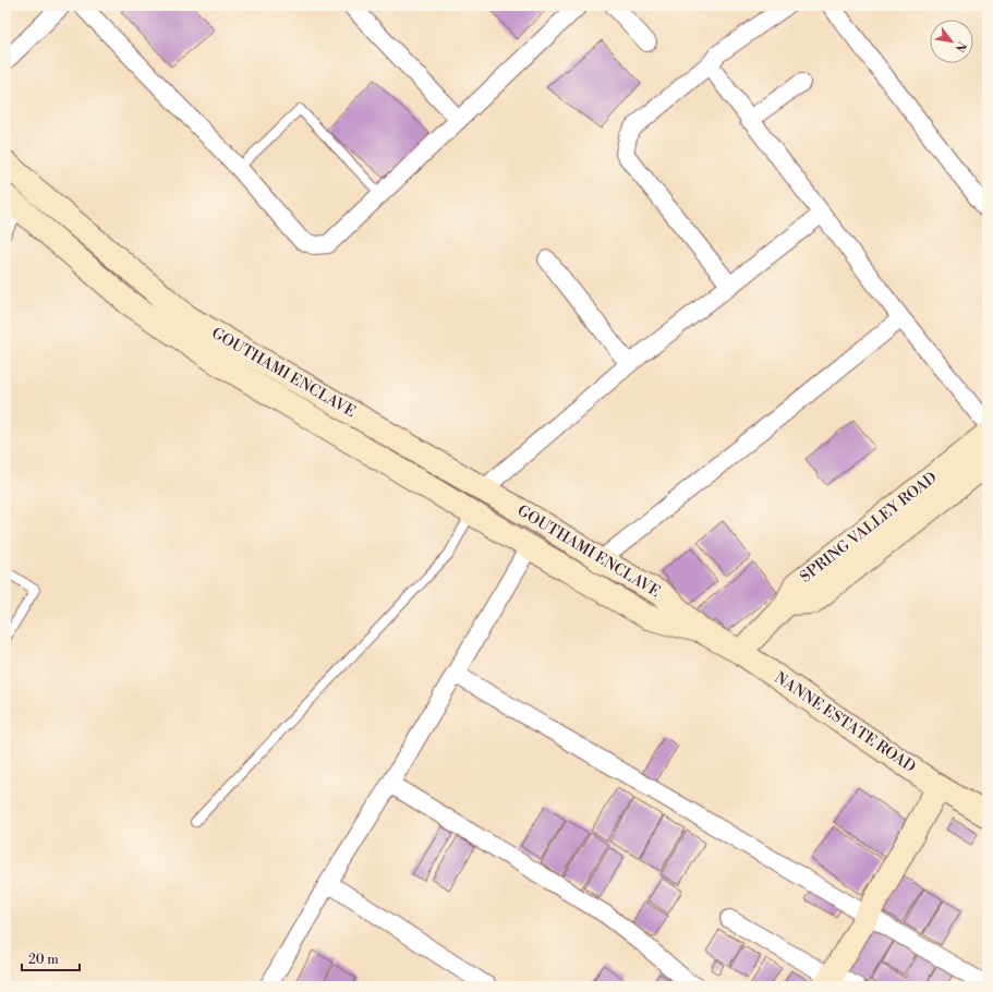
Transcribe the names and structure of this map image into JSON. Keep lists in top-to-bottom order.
{
  "streets": {
    "street": ["GOUTHAMI ENCLAVE", "SPRING VALLEY ROAD", "NANNE ESTATE ROAD"]
  },
  "crossings": [
    ["GOUTHAMI ENCLAVE", "NANNE ESTATE ROAD"]
  ],
  "scale_bar": "20 m",
  "north": "bottom right"
}
